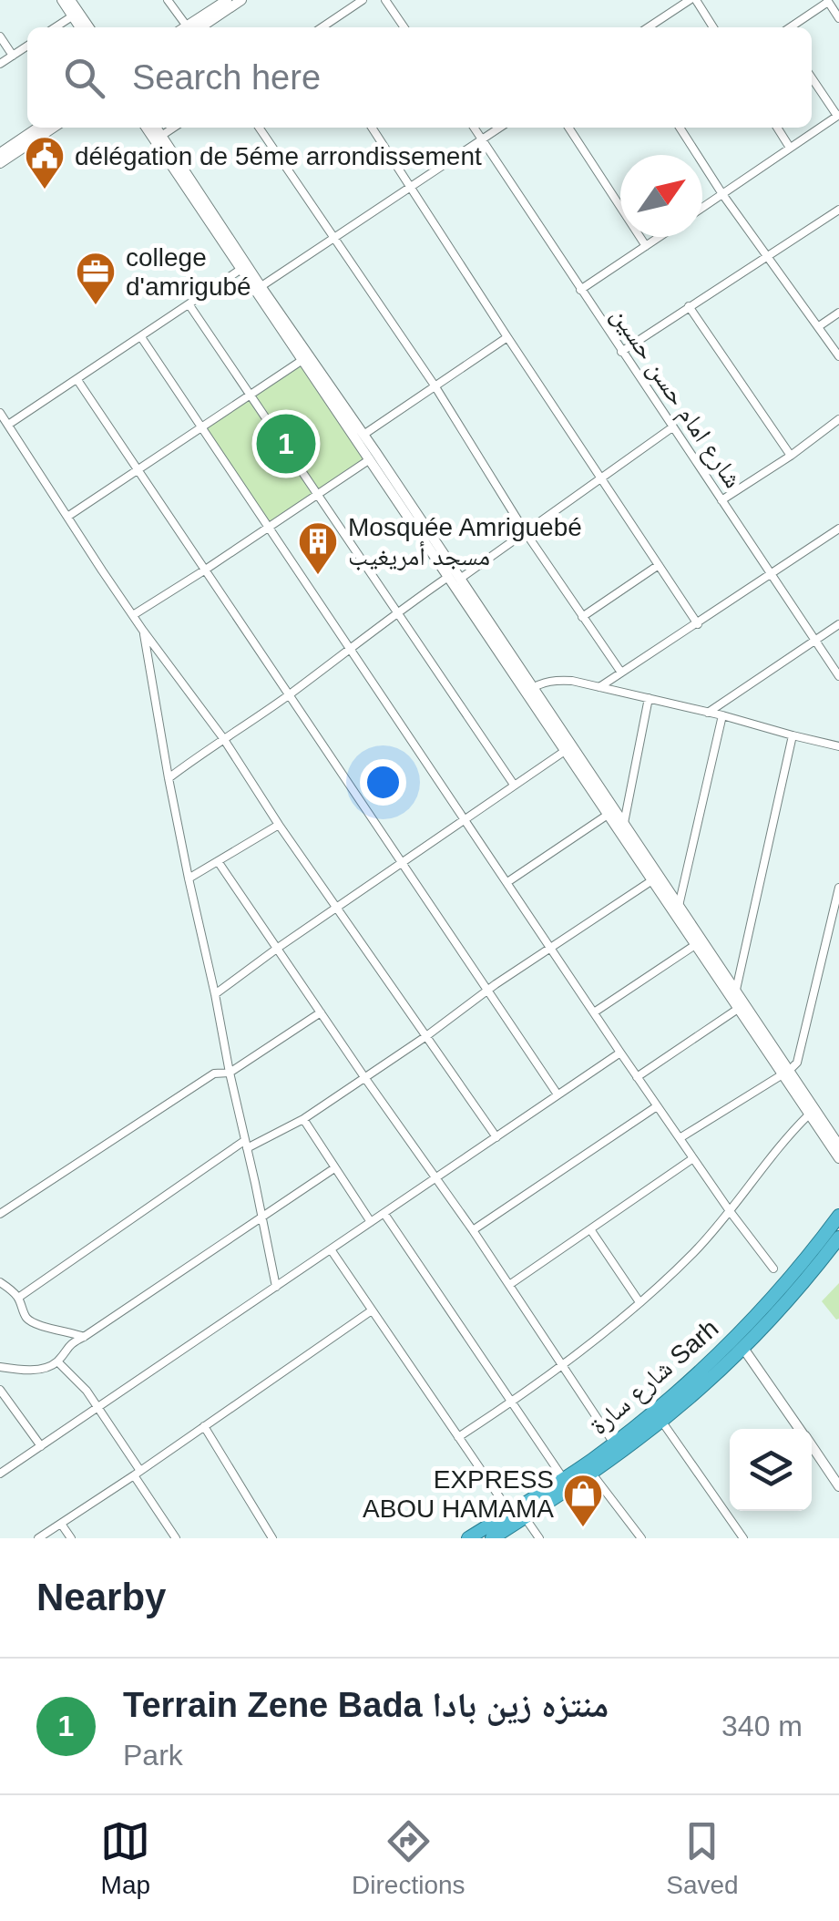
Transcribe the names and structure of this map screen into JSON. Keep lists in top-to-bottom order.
{
  "streets": {
    "highway": ["شارع سارة Sarh"],
    "street": ["شارع امام حسن حسين"]
  },
  "places": {
    "public building": ["délégation de 5éme arrondissement"],
    "office": ["college d'amrigubé"],
    "building": ["Mosquée Amriguebé مسجد أمريغيب"],
    "shop": ["EXPRESS ABOU HAMAMA"]
  },
  "north": "top right",
  "page": {
    "search": "Search here",
    "pins": "1",
    "heading": "Nearby",
    "list": [
      {
        "mark": "1",
        "name": "Terrain Zene Bada منتزه زين بادا",
        "note": "Park",
        "value": "340 m"
      }
    ],
    "nav": ["Map", "Directions", "Saved"]
  }
}
